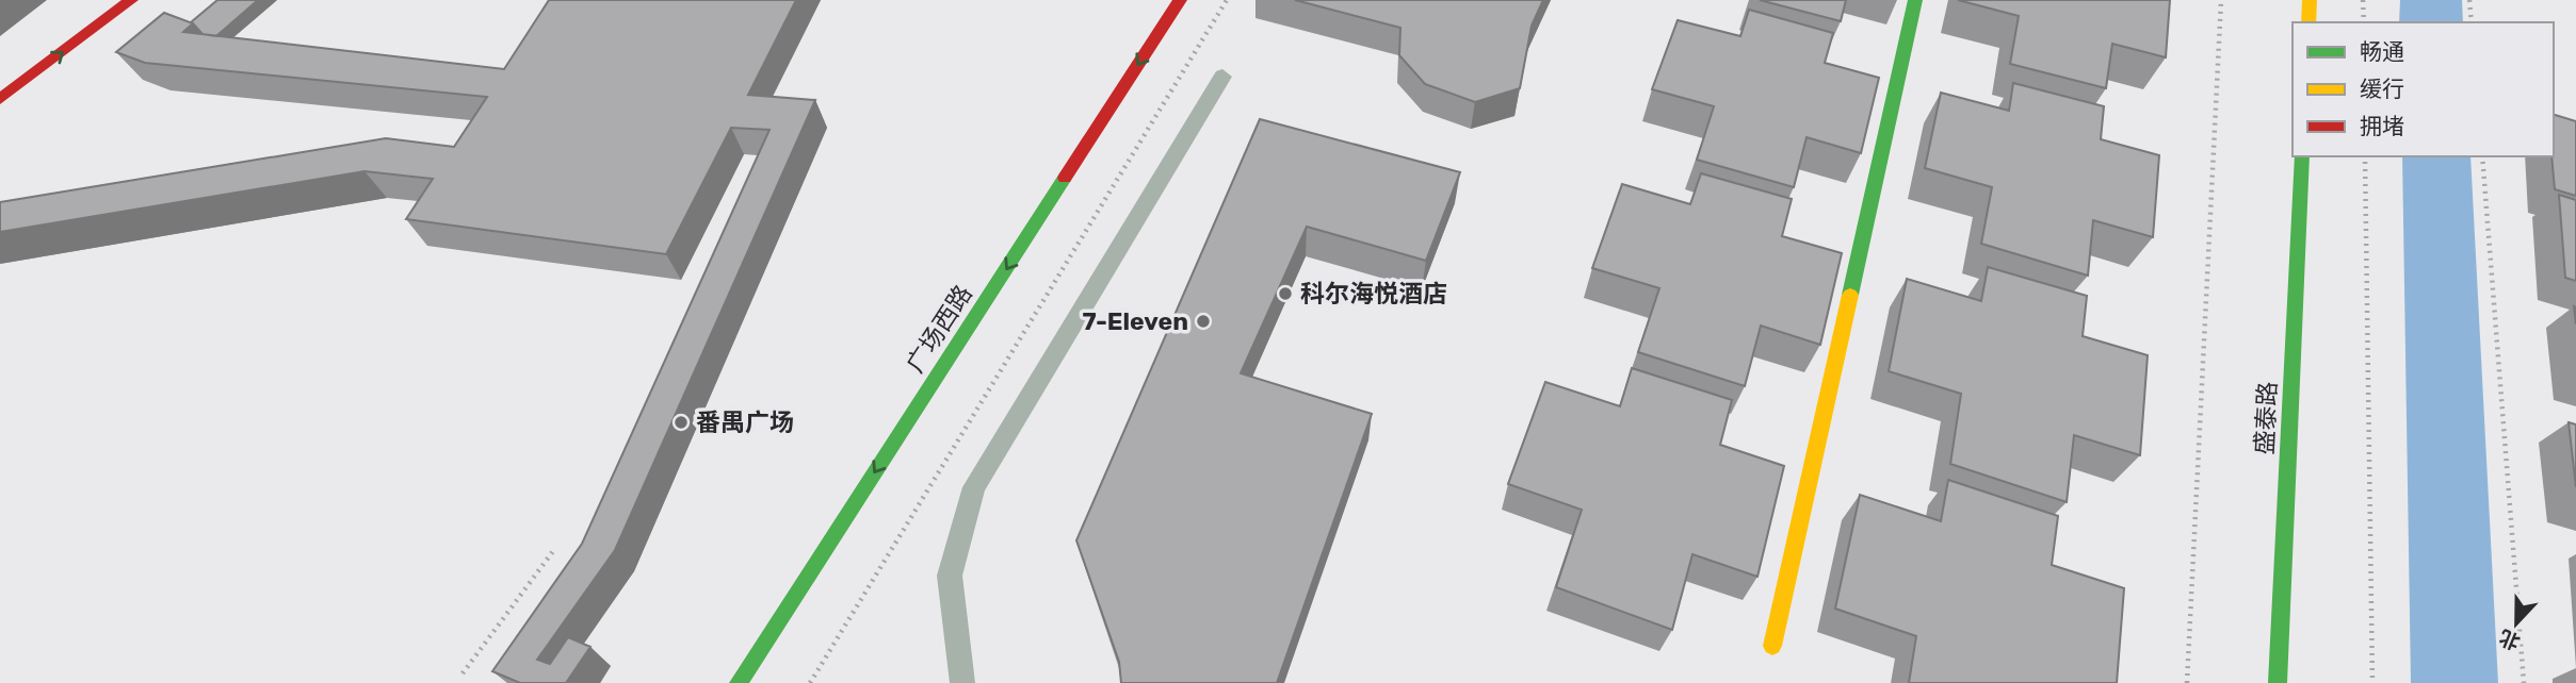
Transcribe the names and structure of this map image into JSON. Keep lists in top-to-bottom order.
{
  "streets": {
    "street": ["广场西路", "盛泰路"]
  },
  "one_way": ["广场西路"],
  "places": ["科尔海悦酒店", "7-Eleven", "番禺广场"],
  "legend": ["畅通", "缓行", "拥堵"],
  "north": "bottom"
}
